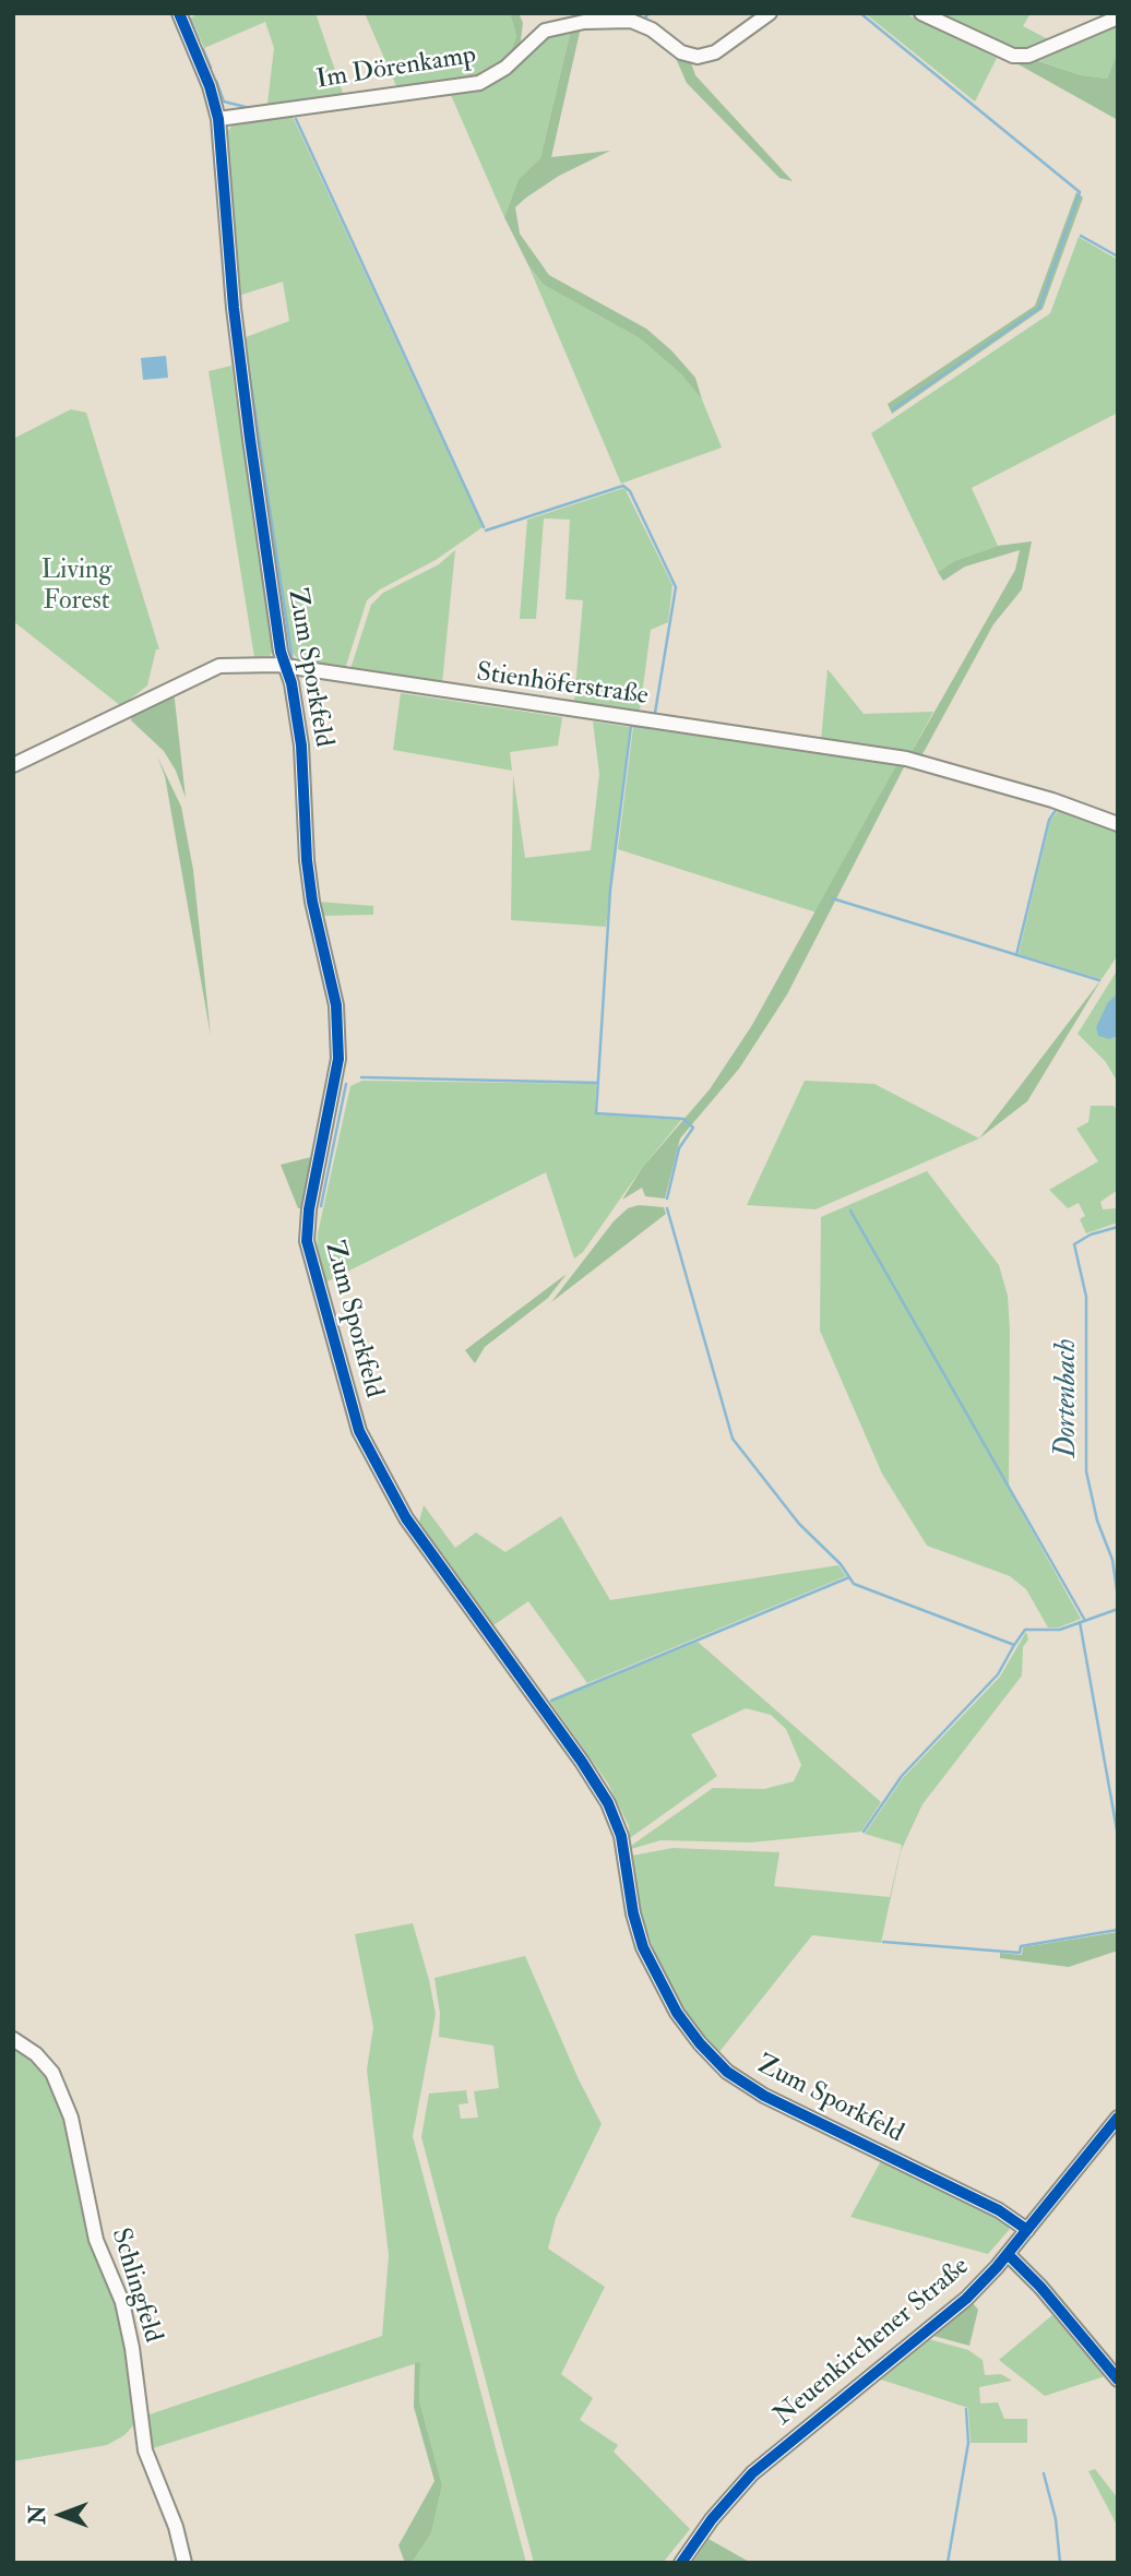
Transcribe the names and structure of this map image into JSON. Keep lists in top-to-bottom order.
{
  "streets": {
    "street": [
      "Im Dörenkamp",
      "Zum Sporkfeld",
      "Stienhöferstraße",
      "Schlingfeld",
      "Neuenkirchener Straße"
    ]
  },
  "crossings": [
    ["Im Dörenkamp", "Zum Sporkfeld"],
    ["Zum Sporkfeld", "Stienhöferstraße"],
    ["Zum Sporkfeld", "Neuenkirchener Straße"]
  ],
  "water": ["Dortenbach"],
  "parks": ["Living Forest"],
  "north": "left"
}
